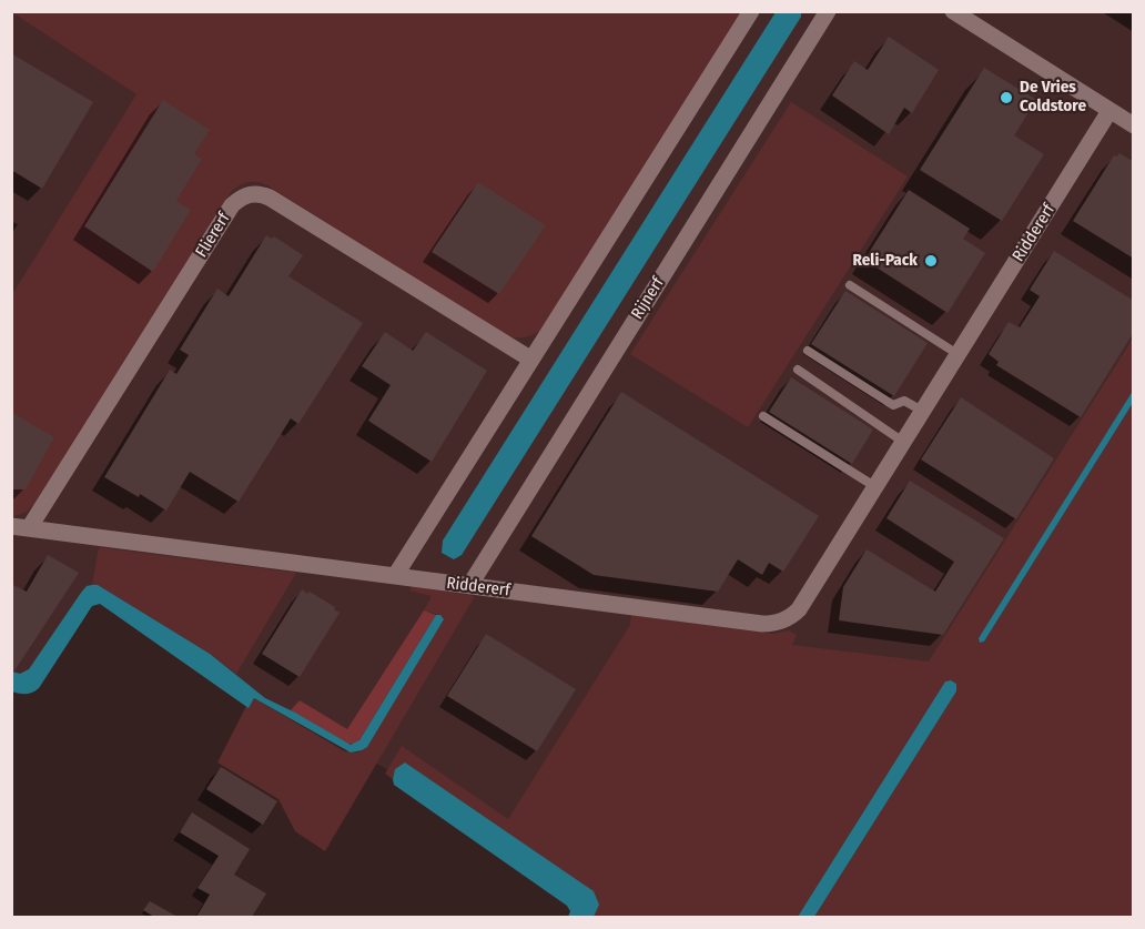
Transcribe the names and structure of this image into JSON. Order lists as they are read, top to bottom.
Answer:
{
  "streets": {
    "street": ["Riddererf", "Fliererf", "Rijnerf"]
  },
  "crossings": [
    ["Riddererf", "Fliererf"],
    ["Riddererf", "Rijnerf"]
  ],
  "places": ["De Vries Coldstore", "Reli-Pack"]
}
